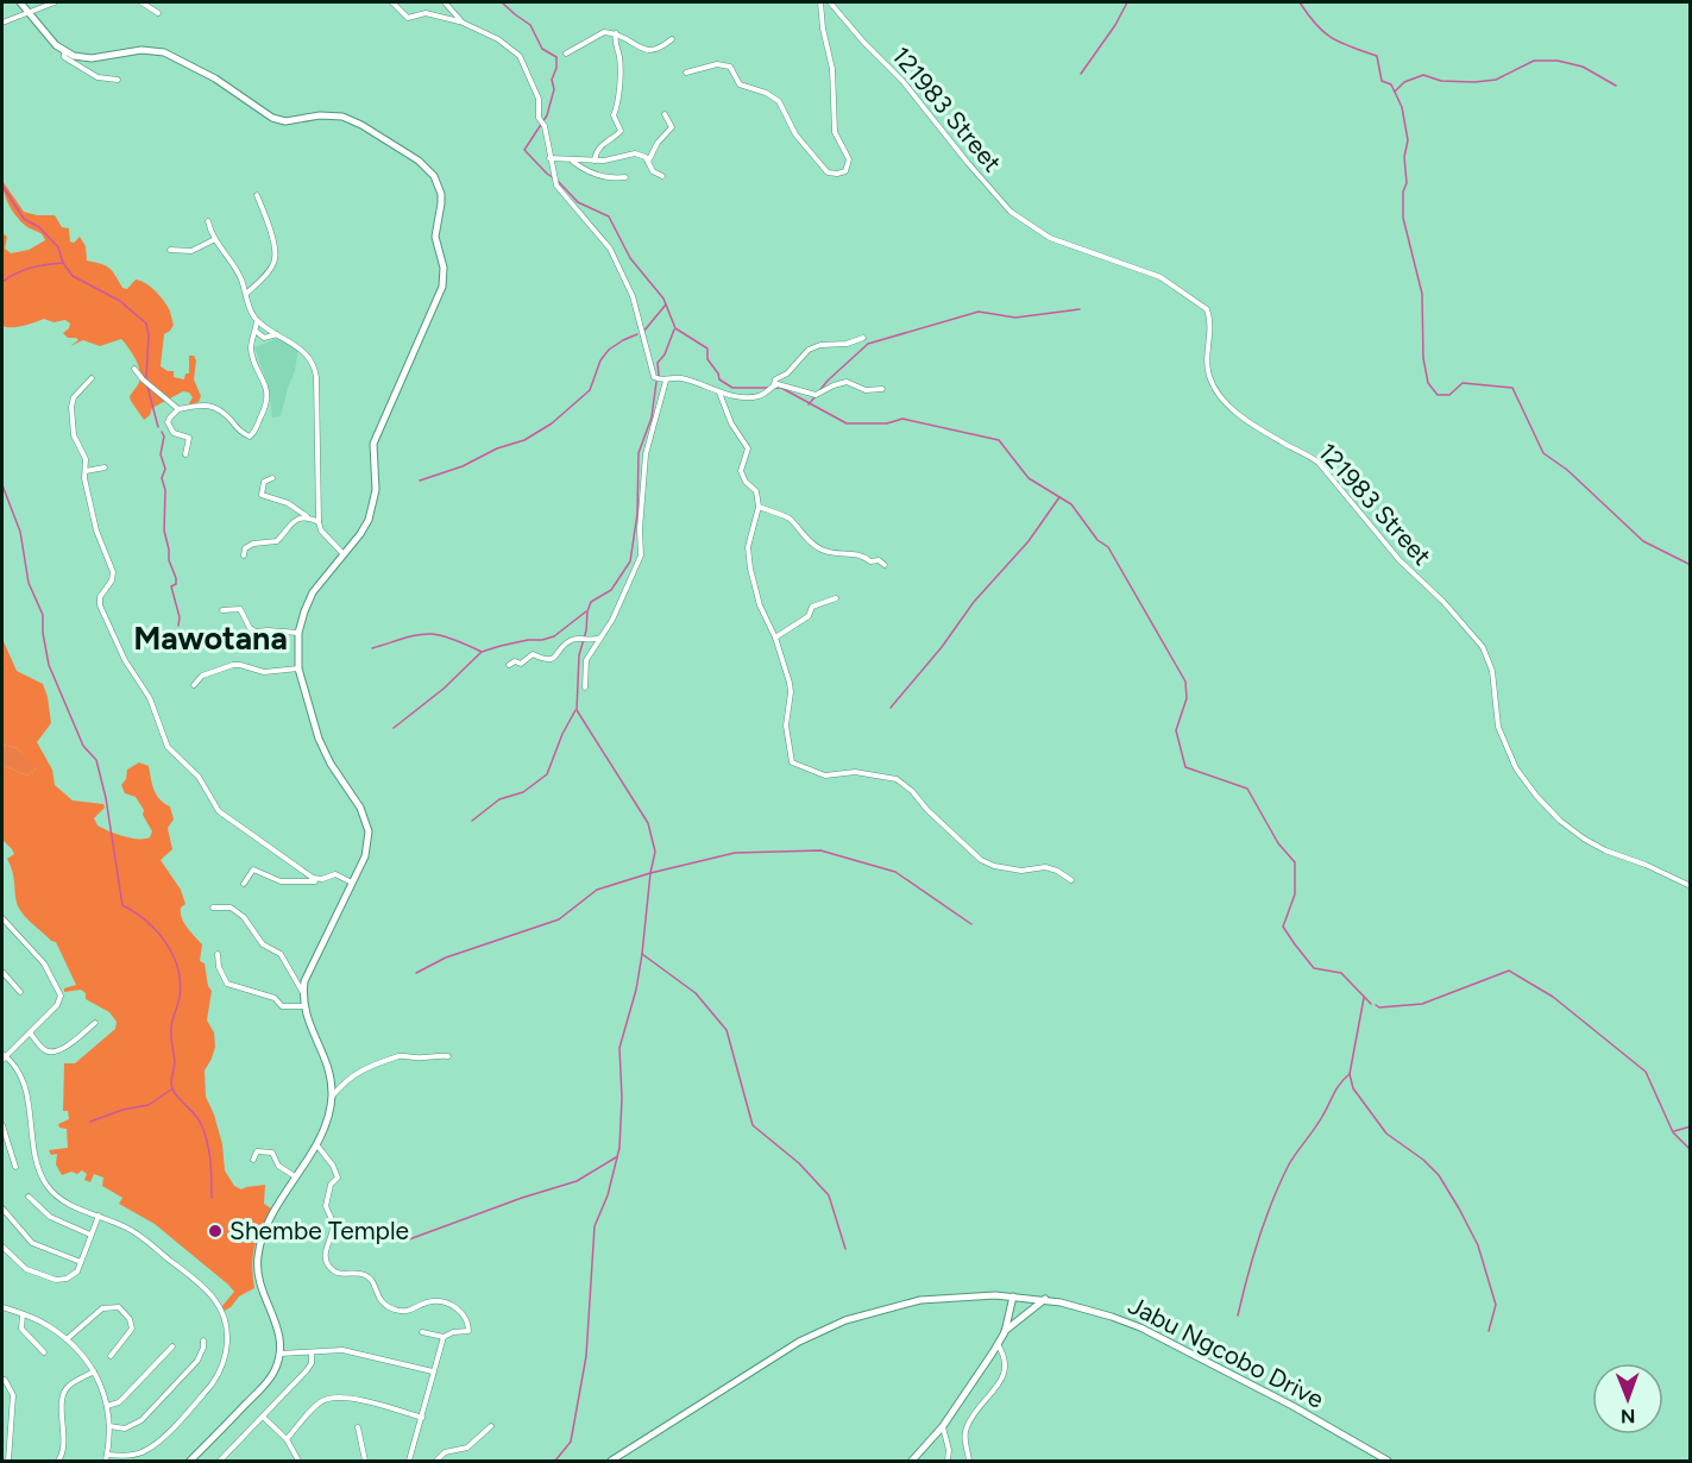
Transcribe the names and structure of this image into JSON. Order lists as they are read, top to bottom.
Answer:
{
  "streets": {
    "street": ["121983 Street", "Jabu Ngcobo Drive"]
  },
  "districts": ["Mawotana"],
  "places": ["Shembe Temple"],
  "north": "bottom"
}
